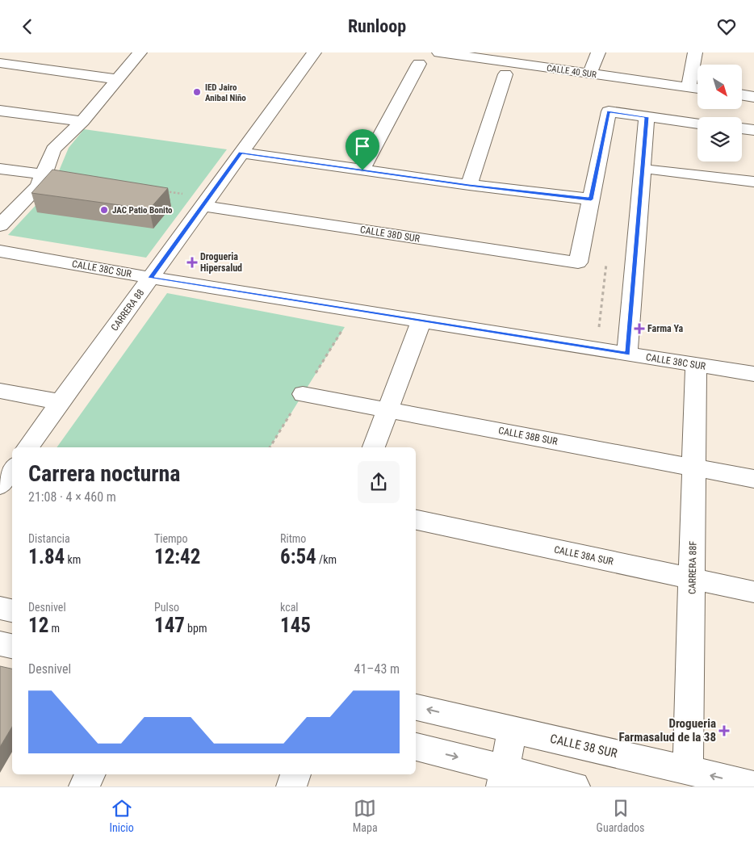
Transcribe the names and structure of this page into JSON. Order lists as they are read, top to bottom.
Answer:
{
  "streets": {
    "street": [
      "CALLE 40 SUR",
      "CALLE 38D SUR",
      "CALLE 38C SUR",
      "CARRERA 88",
      "CALLE 38B SUR",
      "CALLE 38A SUR",
      "CARRERA 88F",
      "CALLE 38 SUR"
    ]
  },
  "crossings": [
    ["CALLE 38D SUR", "CARRERA 88"],
    ["CALLE 38C SUR", "CARRERA 88"],
    ["CALLE 38C SUR", "CARRERA 88F"],
    ["CALLE 38B SUR", "CARRERA 88F"],
    ["CALLE 38A SUR", "CARRERA 88F"],
    ["CARRERA 88F", "CALLE 38 SUR"]
  ],
  "places": {
    "other": ["IED Jairo Anibal Niño", "JAC Patio Bonito"],
    "health": ["Drogueria Hipersalud", "Farma Ya", "Drogueria Farmasalud de la 38"]
  },
  "north": "bottom right",
  "page": {
    "header": "Runloop",
    "heading": ["Carrera nocturna", "21:08 · 4 × 460 m"],
    "stats": [
      ["Distancia", "1.84 km"],
      ["Tiempo", "12:42"],
      ["Ritmo", "6:54 /km"],
      ["Desnivel", "12 m"],
      ["Pulso", "147 bpm"],
      ["kcal", "145"]
    ],
    "chart": ["Desnivel", "41–43 m"],
    "tabs": ["Inicio", "Mapa", "Guardados"]
  }
}
